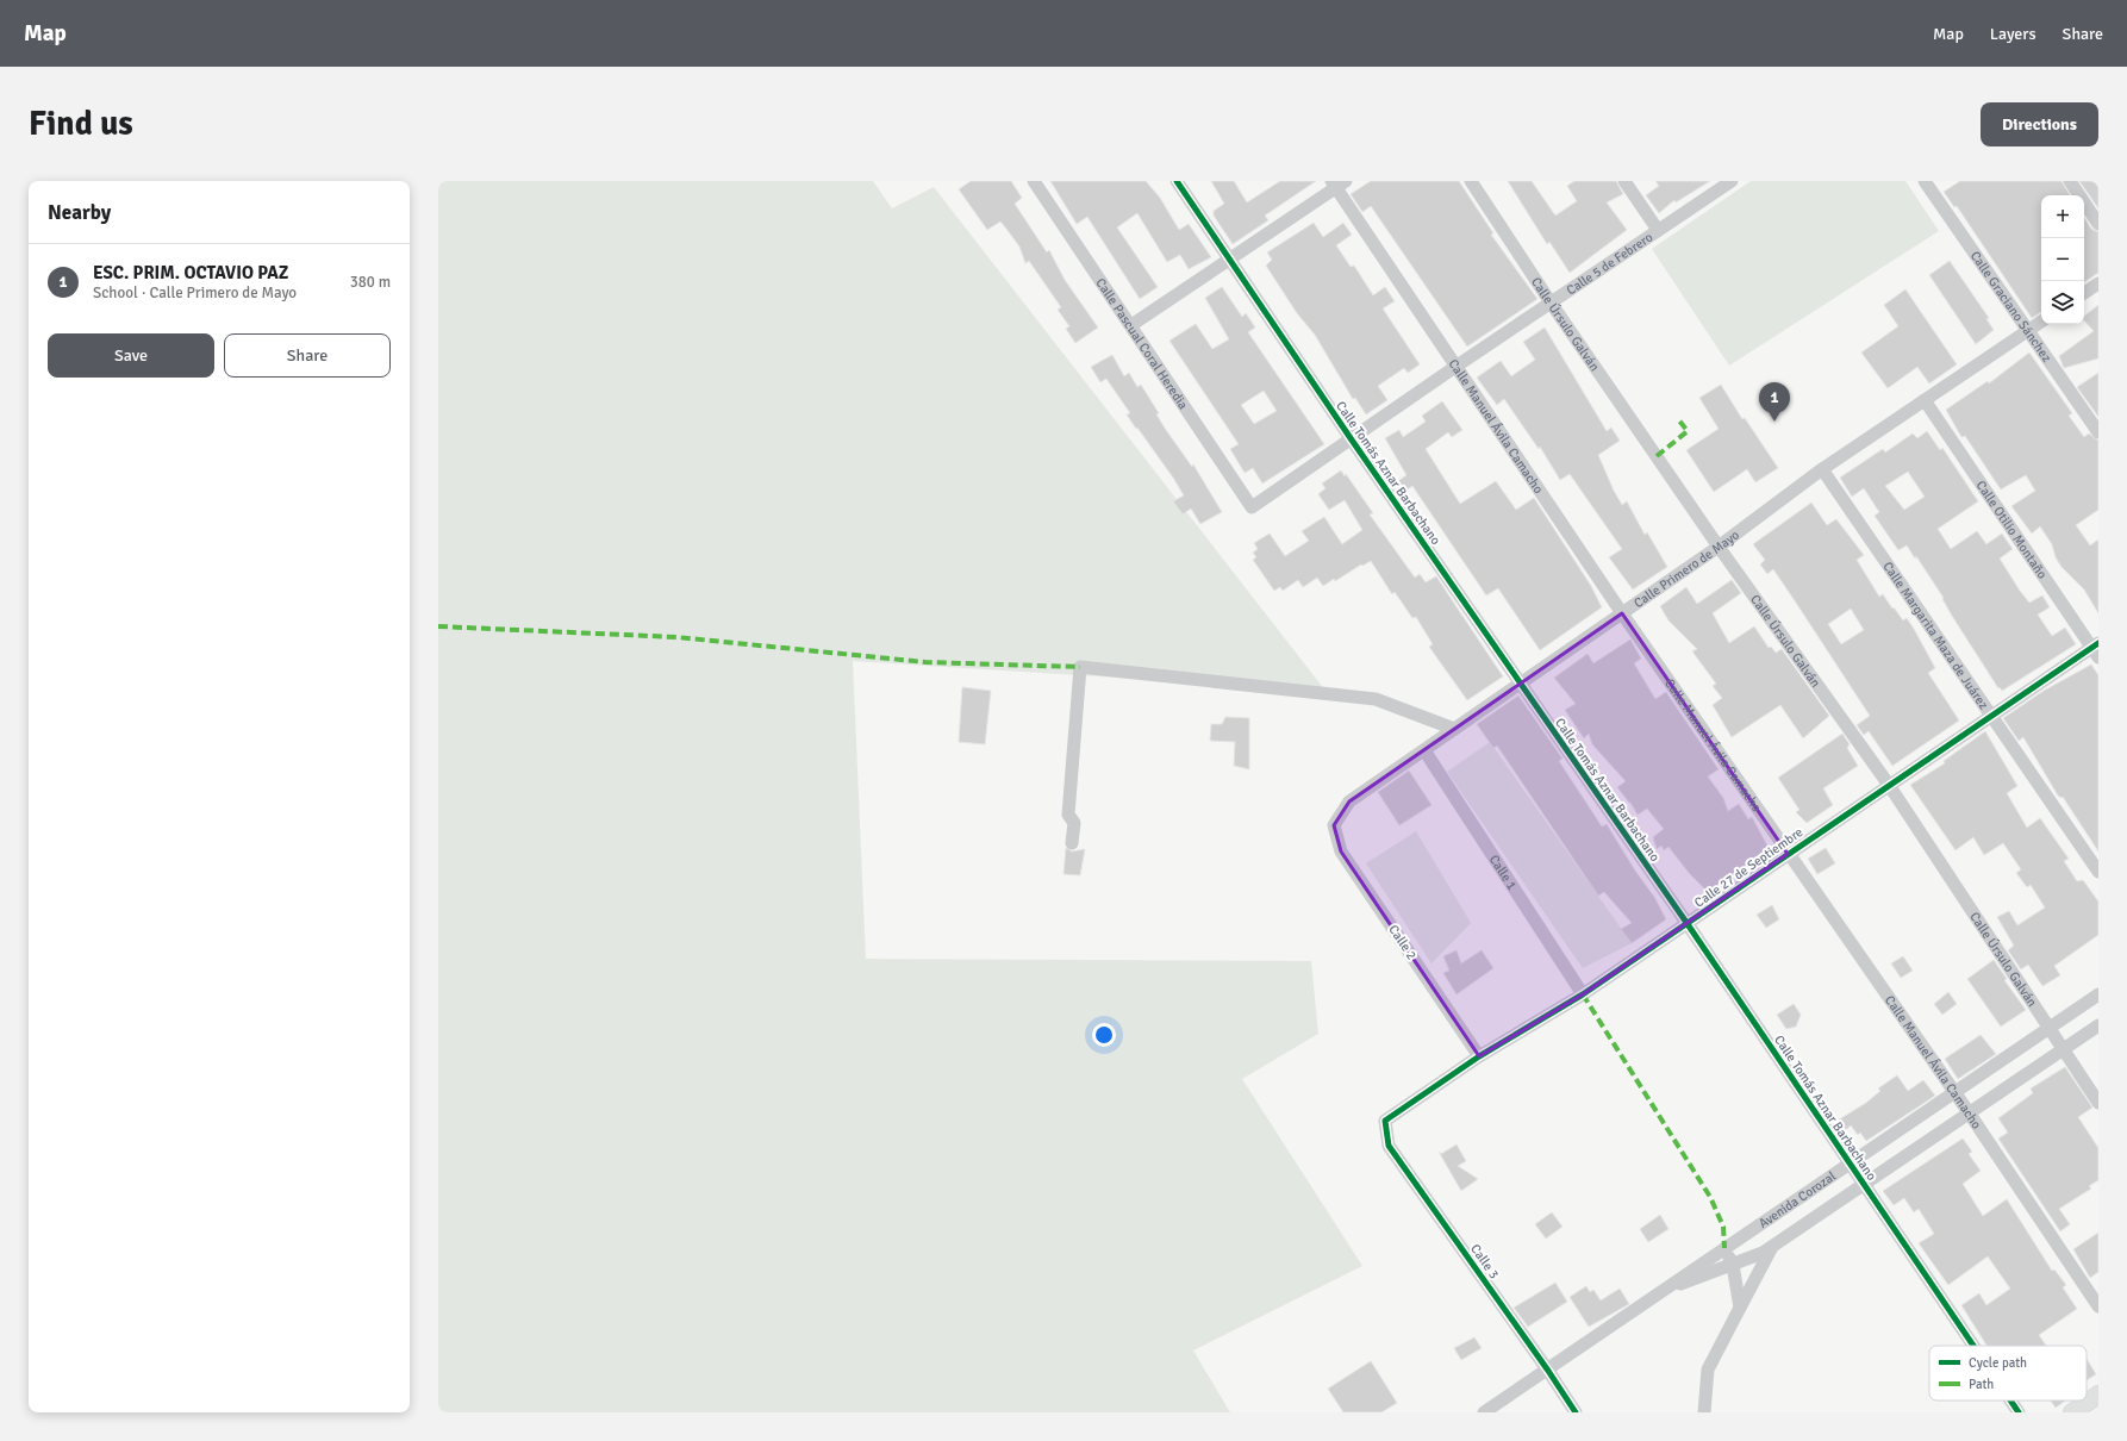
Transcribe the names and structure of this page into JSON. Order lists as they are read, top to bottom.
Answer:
{
  "streets": {
    "street": [
      "Calle 5 de Febrero",
      "Calle Graciano Sánchez",
      "Calle Úrsulo Galván",
      "Calle Pascual Coral Heredia",
      "Calle Manuel Ávila Camacho",
      "Calle Tomás Aznar Barbachano",
      "Calle Otilio Montaño",
      "Calle Primero de Mayo",
      "Calle Margarita Maza de Juárez",
      "Calle 27 de Septiembre",
      "Calle 1",
      "Calle 2",
      "Avenida Corozal",
      "Calle 3"
    ]
  },
  "crossings": [
    ["Calle 5 de Febrero", "Calle Úrsulo Galván"],
    ["Calle 5 de Febrero", "Calle Pascual Coral Heredia"],
    ["Calle 5 de Febrero", "Calle Manuel Ávila Camacho"],
    ["Calle 5 de Febrero", "Calle Tomás Aznar Barbachano"],
    ["Calle Graciano Sánchez", "Calle Primero de Mayo"],
    ["Calle Úrsulo Galván", "Calle Primero de Mayo"],
    ["Calle Úrsulo Galván", "Calle 27 de Septiembre"],
    ["Calle Úrsulo Galván", "Avenida Corozal"],
    ["Calle Manuel Ávila Camacho", "Calle Primero de Mayo"],
    ["Calle Manuel Ávila Camacho", "Calle 27 de Septiembre"],
    ["Calle Manuel Ávila Camacho", "Avenida Corozal"],
    ["Calle Tomás Aznar Barbachano", "Calle Primero de Mayo"],
    ["Calle Tomás Aznar Barbachano", "Calle 27 de Septiembre"],
    ["Calle Tomás Aznar Barbachano", "Avenida Corozal"],
    ["Calle Otilio Montaño", "Calle Primero de Mayo"],
    ["Calle Otilio Montaño", "Calle 27 de Septiembre"],
    ["Calle Primero de Mayo", "Calle Margarita Maza de Juárez"],
    ["Calle Primero de Mayo", "Calle 1"],
    ["Calle Primero de Mayo", "Calle 2"],
    ["Calle Margarita Maza de Juárez", "Calle 27 de Septiembre"],
    ["Calle 27 de Septiembre", "Calle 1"],
    ["Calle 27 de Septiembre", "Calle 2"],
    ["Calle 27 de Septiembre", "Calle 3"],
    ["Avenida Corozal", "Calle 3"]
  ],
  "legend": ["Cycle path", "Path"],
  "page": {
    "header": "Map",
    "nav": ["Map", "Layers", "Share"],
    "buttons": [
      "Directions",
      ["Save", "Share"]
    ],
    "title": "Find us",
    "heading": "Nearby",
    "map_buttons": ["+", "−"],
    "list": [
      {
        "mark": "1",
        "name": "ESC. PRIM. OCTAVIO PAZ",
        "note": "School · Calle Primero de Mayo",
        "value": "380 m"
      }
    ],
    "pins": "1"
  }
}
